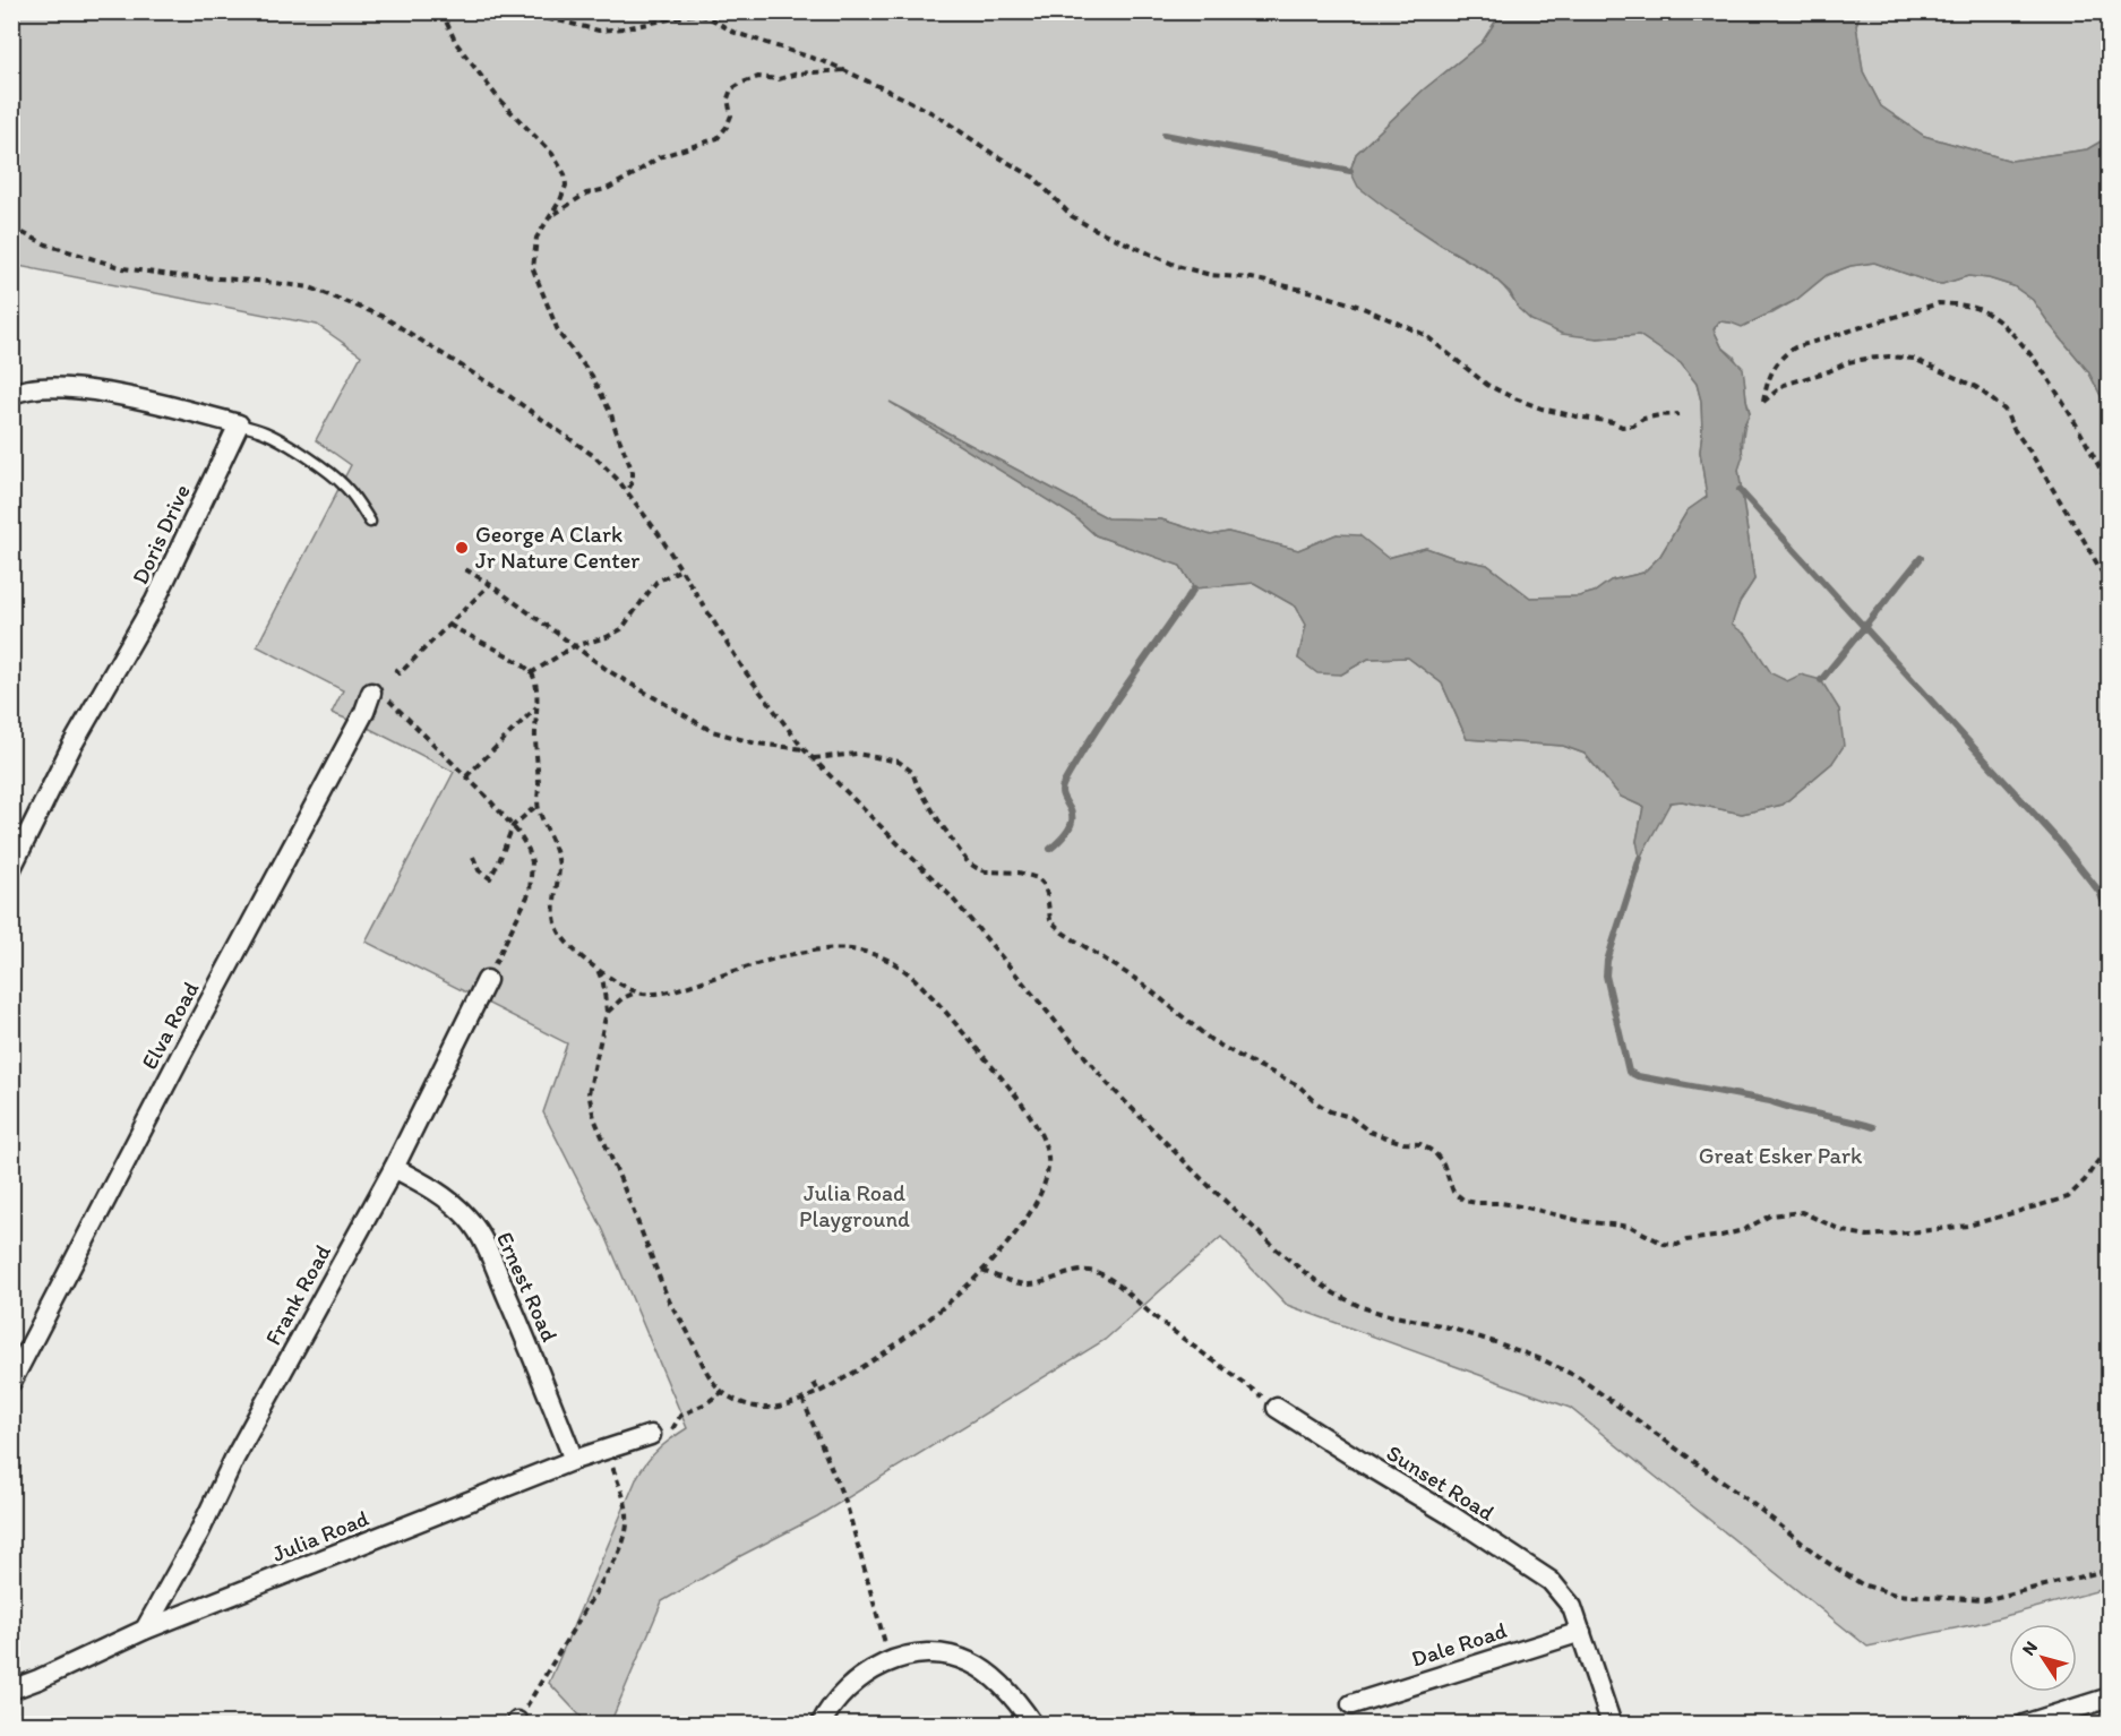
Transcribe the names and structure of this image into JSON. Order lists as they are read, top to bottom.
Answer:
{
  "streets": {
    "street": [
      "Doris Drive",
      "Elva Road",
      "Ernest Road",
      "Frank Road",
      "Sunset Road",
      "Julia Road",
      "Dale Road"
    ]
  },
  "crossings": [
    ["Ernest Road", "Frank Road"],
    ["Ernest Road", "Julia Road"],
    ["Frank Road", "Julia Road"],
    ["Sunset Road", "Dale Road"]
  ],
  "parks": ["Great Esker Park", "Julia Road Playground"],
  "places": ["George A Clark Jr Nature Center"],
  "north": "top left"
}
